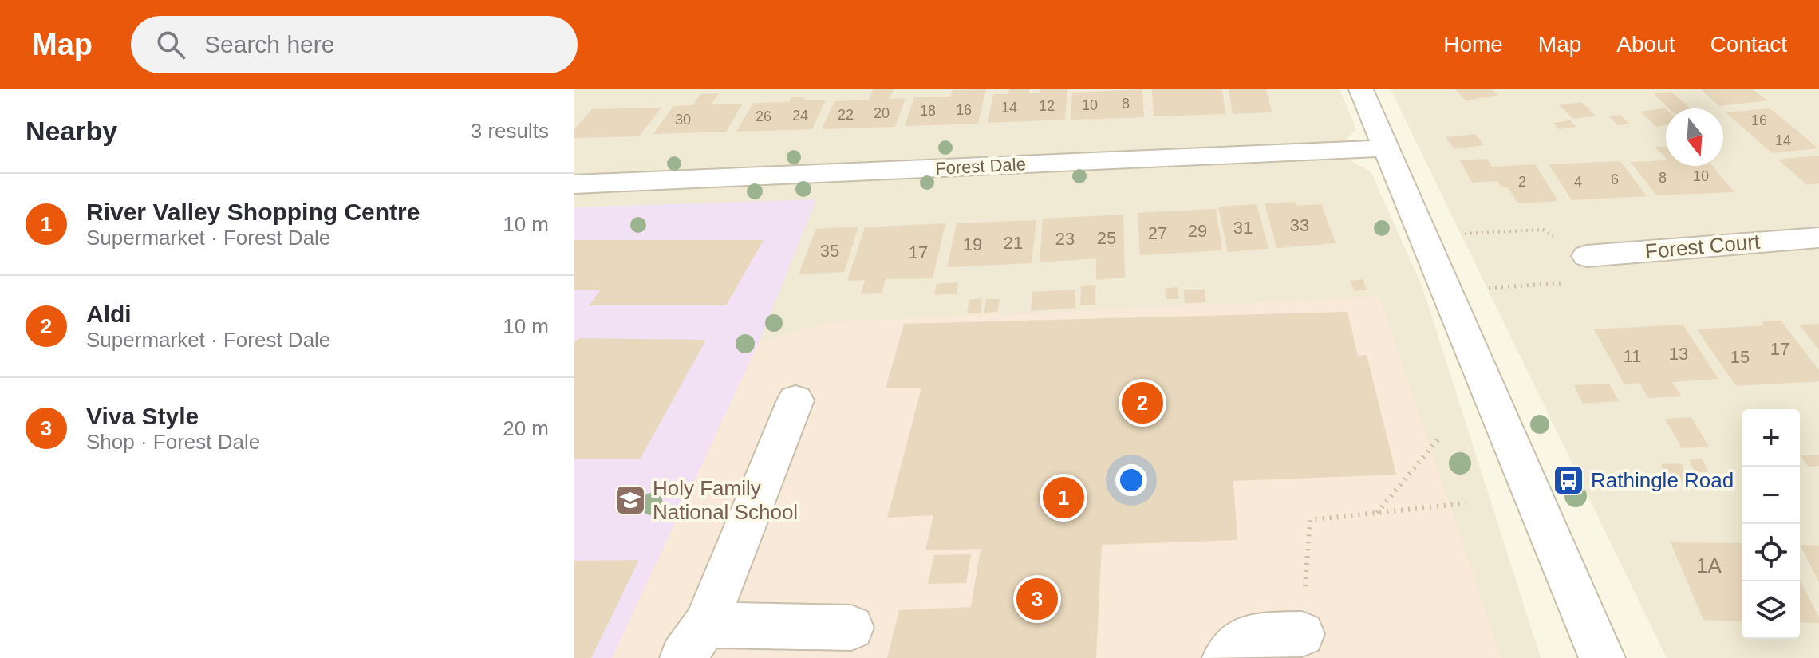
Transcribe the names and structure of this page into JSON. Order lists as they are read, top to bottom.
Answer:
{
  "streets": {
    "street": ["Forest Dale", "Forest Court"]
  },
  "places": {
    "bus stop": ["Rathingle Road"],
    "school or university": ["Holy Family National School"]
  },
  "house_numbers": [
    "8",
    "10",
    "12",
    "14",
    "16",
    "18",
    "20",
    "22",
    "24",
    "26",
    "30",
    "16",
    "14",
    "10",
    "8",
    "6",
    "2",
    "4",
    "33",
    "31",
    "29",
    "27",
    "25",
    "23",
    "21",
    "19",
    "35",
    "17",
    "17",
    "13",
    "11",
    "15",
    "1A"
  ],
  "north": "bottom",
  "page": {
    "header": "Map",
    "search": "Search here",
    "nav": [
      "Home",
      "Map",
      "About",
      "Contact"
    ],
    "heading": ["Nearby", "3 results"],
    "list": [
      {
        "mark": "1",
        "name": "River Valley Shopping Centre",
        "note": "Supermarket · Forest Dale",
        "value": "10 m"
      },
      {
        "mark": "2",
        "name": "Aldi",
        "note": "Supermarket · Forest Dale",
        "value": "10 m"
      },
      {
        "mark": "3",
        "name": "Viva Style",
        "note": "Shop · Forest Dale",
        "value": "20 m"
      }
    ],
    "pins": ["2", "1", "3"],
    "map_buttons": ["+", "−"]
  }
}
